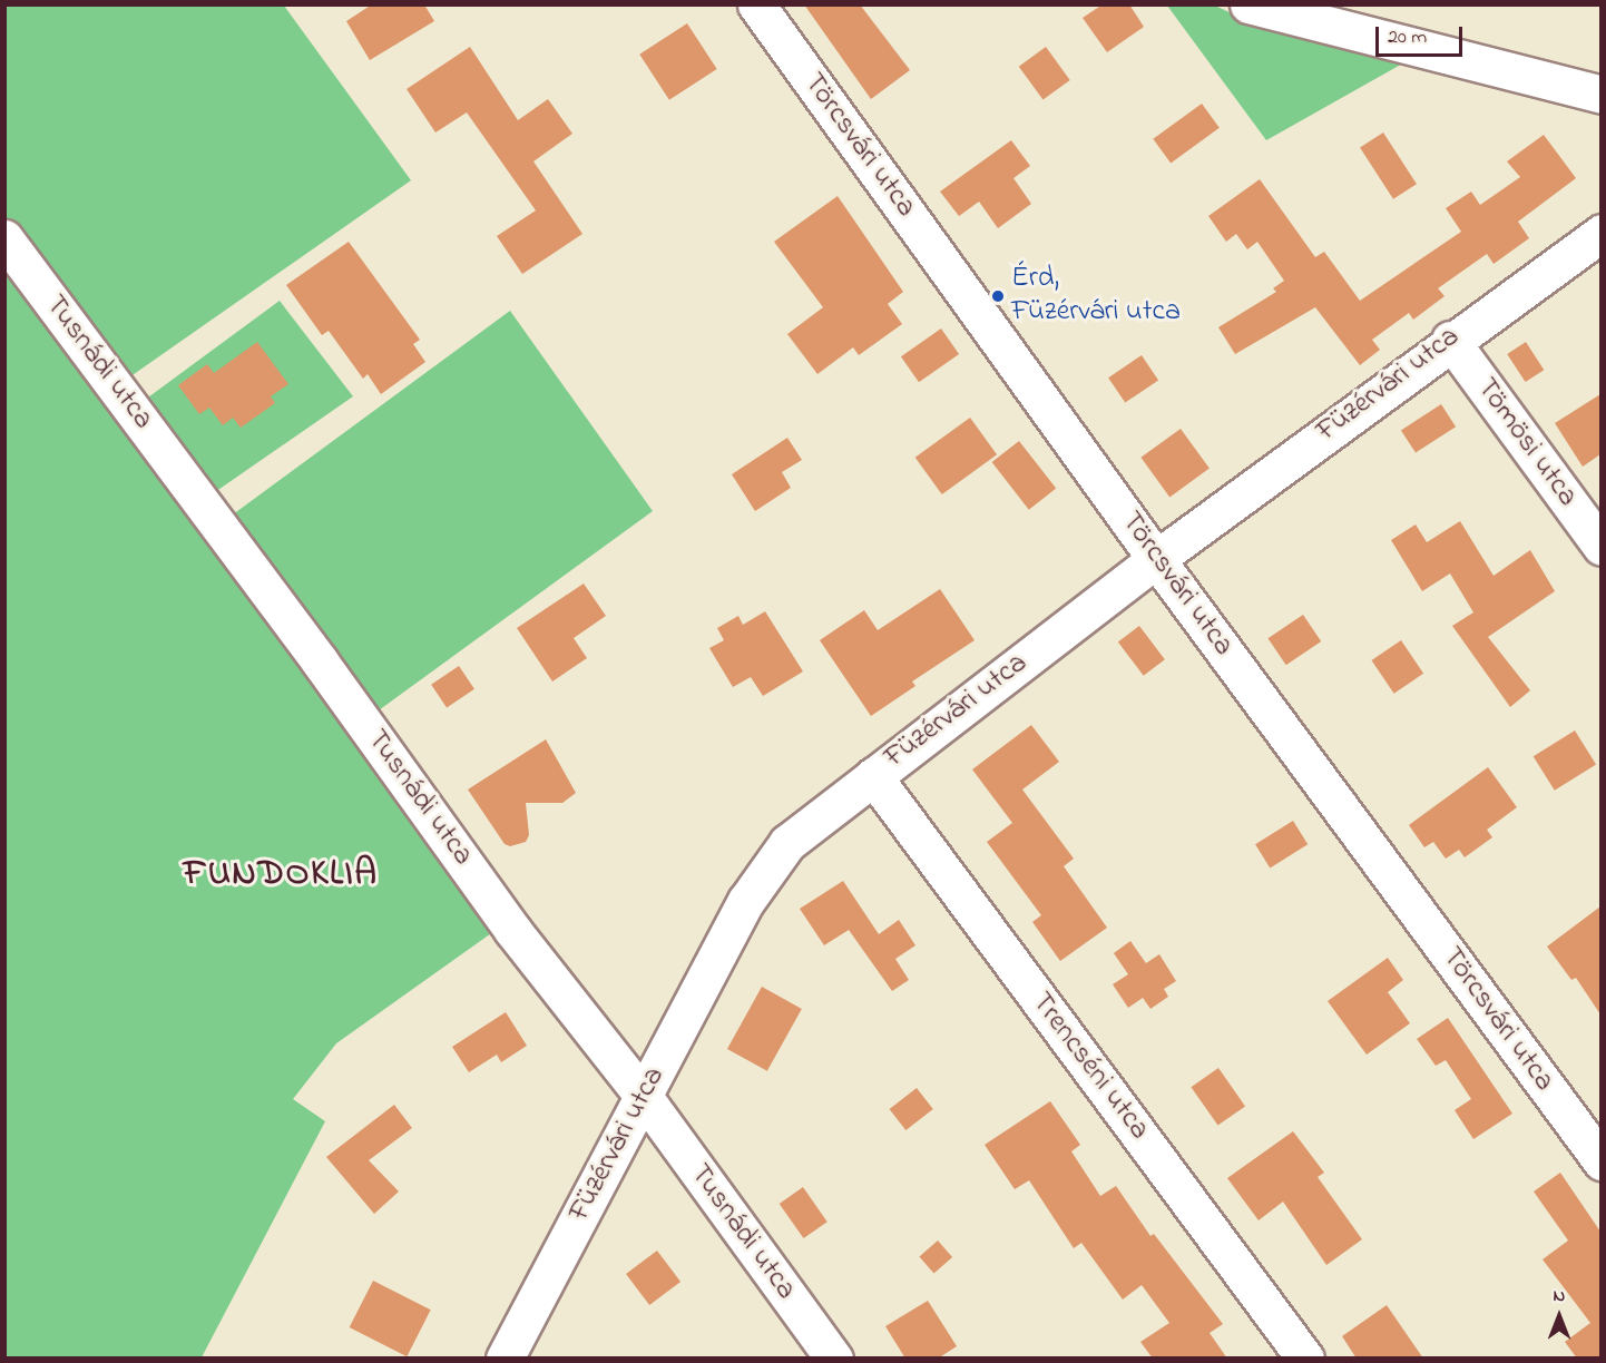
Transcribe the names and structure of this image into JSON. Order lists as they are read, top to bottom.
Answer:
{
  "streets": {
    "street": [
      "Törcsvári utca",
      "Tusnádi utca",
      "Füzérvári utca",
      "Tömösi utca",
      "Trencséni utca"
    ]
  },
  "crossings": [
    ["Törcsvári utca", "Füzérvári utca"],
    ["Tusnádi utca", "Füzérvári utca"],
    ["Füzérvári utca", "Tömösi utca"],
    ["Füzérvári utca", "Trencséni utca"]
  ],
  "districts": ["FUNDOKLIA"],
  "places": ["Érd, Füzérvári utca"],
  "scale_bar": "20 m",
  "north": "top"
}
